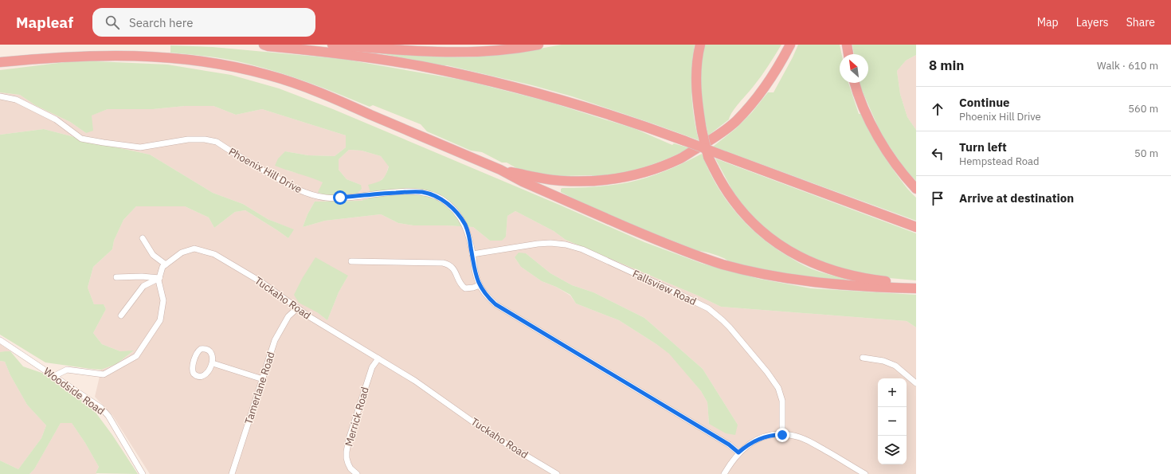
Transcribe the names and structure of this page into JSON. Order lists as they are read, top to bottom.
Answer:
{
  "streets": {
    "street": [
      "Phoenix Hill Drive",
      "Fallsview Road",
      "Tuckaho Road",
      "Tamerlane Road",
      "Woodside Road",
      "Merrick Road"
    ]
  },
  "crossings": [
    ["Phoenix Hill Drive", "Fallsview Road"],
    ["Tuckaho Road", "Tamerlane Road"],
    ["Tuckaho Road", "Merrick Road"]
  ],
  "north": "top left",
  "page": {
    "header": "Mapleaf",
    "search": "Search here",
    "nav": ["Map", "Layers", "Share"],
    "heading": ["8 min", "Walk · 610 m"],
    "list": [
      ["Continue", "Phoenix Hill Drive", "560 m"],
      ["Turn left", "Hempstead Road", "50 m"],
      "Arrive at destination"
    ],
    "map_buttons": ["+", "−"]
  }
}
